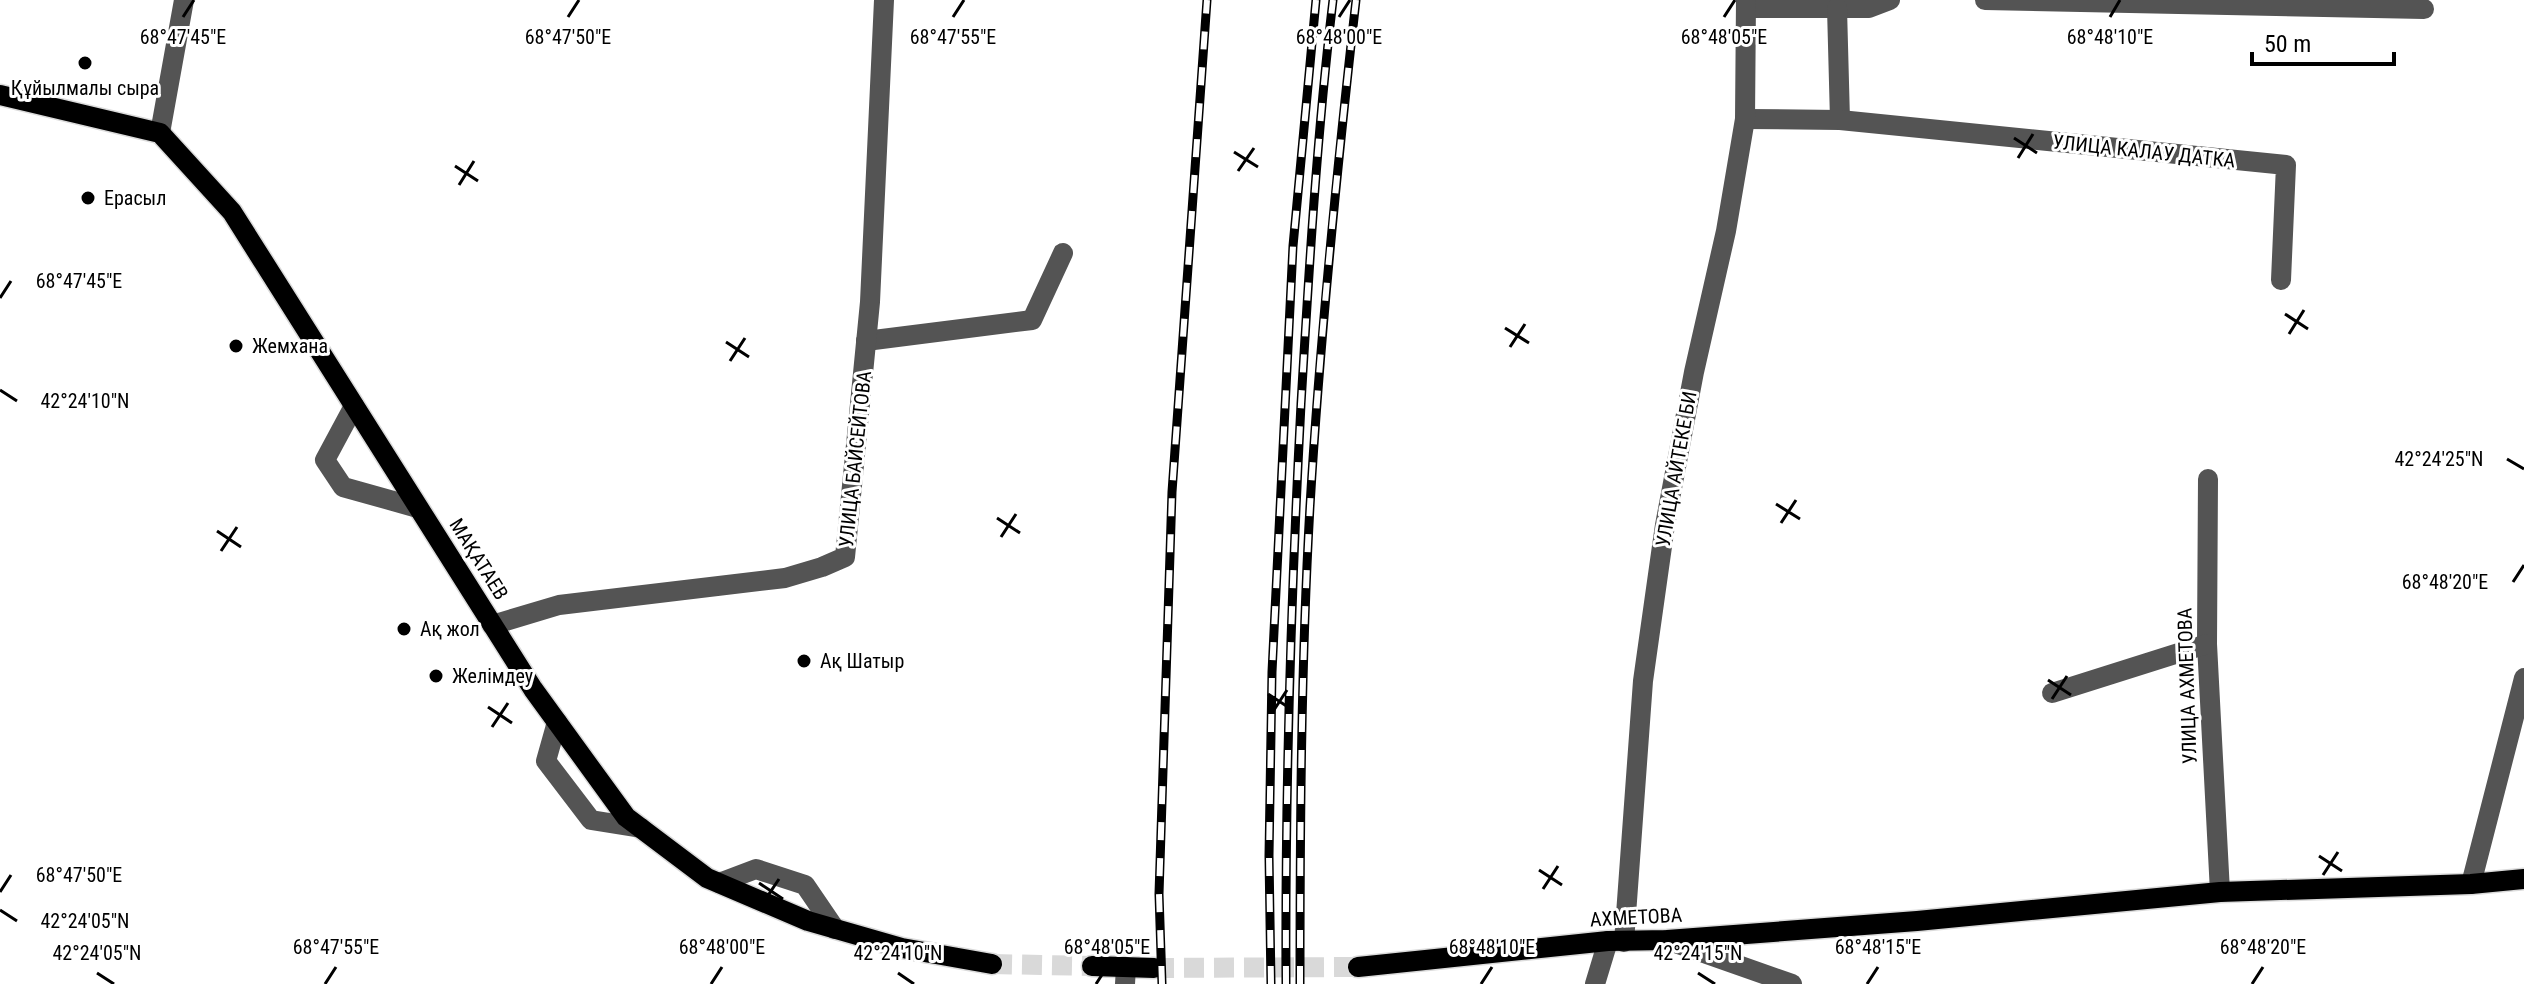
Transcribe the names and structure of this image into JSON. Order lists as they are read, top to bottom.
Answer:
{
  "streets": {
    "main road": ["МАҚАТАЕВ", "АХМЕТОВА"],
    "street": [
      "УЛИЦА КАЛАУ ДАТКА",
      "УЛИЦА БАЙСЕЙТОВА",
      "УЛИЦА АЙТЕКЕ БИ",
      "УЛИЦА АХМЕТОВА"
    ]
  },
  "crossings": [
    ["УЛИЦА КАЛАУ ДАТКА", "УЛИЦА АЙТЕКЕ БИ"],
    ["УЛИЦА БАЙСЕЙТОВА", "МАҚАТАЕВ"],
    ["УЛИЦА АЙТЕКЕ БИ", "АХМЕТОВА"],
    ["УЛИЦА АХМЕТОВА", "АХМЕТОВА"]
  ],
  "places": [
    "Құйылмалы сыра",
    "Ерасыл",
    "Жемхана",
    "Ақ жол",
    "Ақ Шатыр",
    "Желімдеу"
  ],
  "scale_bar": "50 m",
  "coordinates": [
    "68°47'45\"E",
    "68°47'50\"E",
    "68°47'55\"E",
    "68°48'00\"E",
    "68°48'05\"E",
    "68°48'10\"E",
    "42°24'10\"N",
    "42°24'25\"N",
    "68°48'20\"E",
    "42°24'05\"N",
    "68°48'15\"E",
    "42°24'15\"N"
  ]
}
